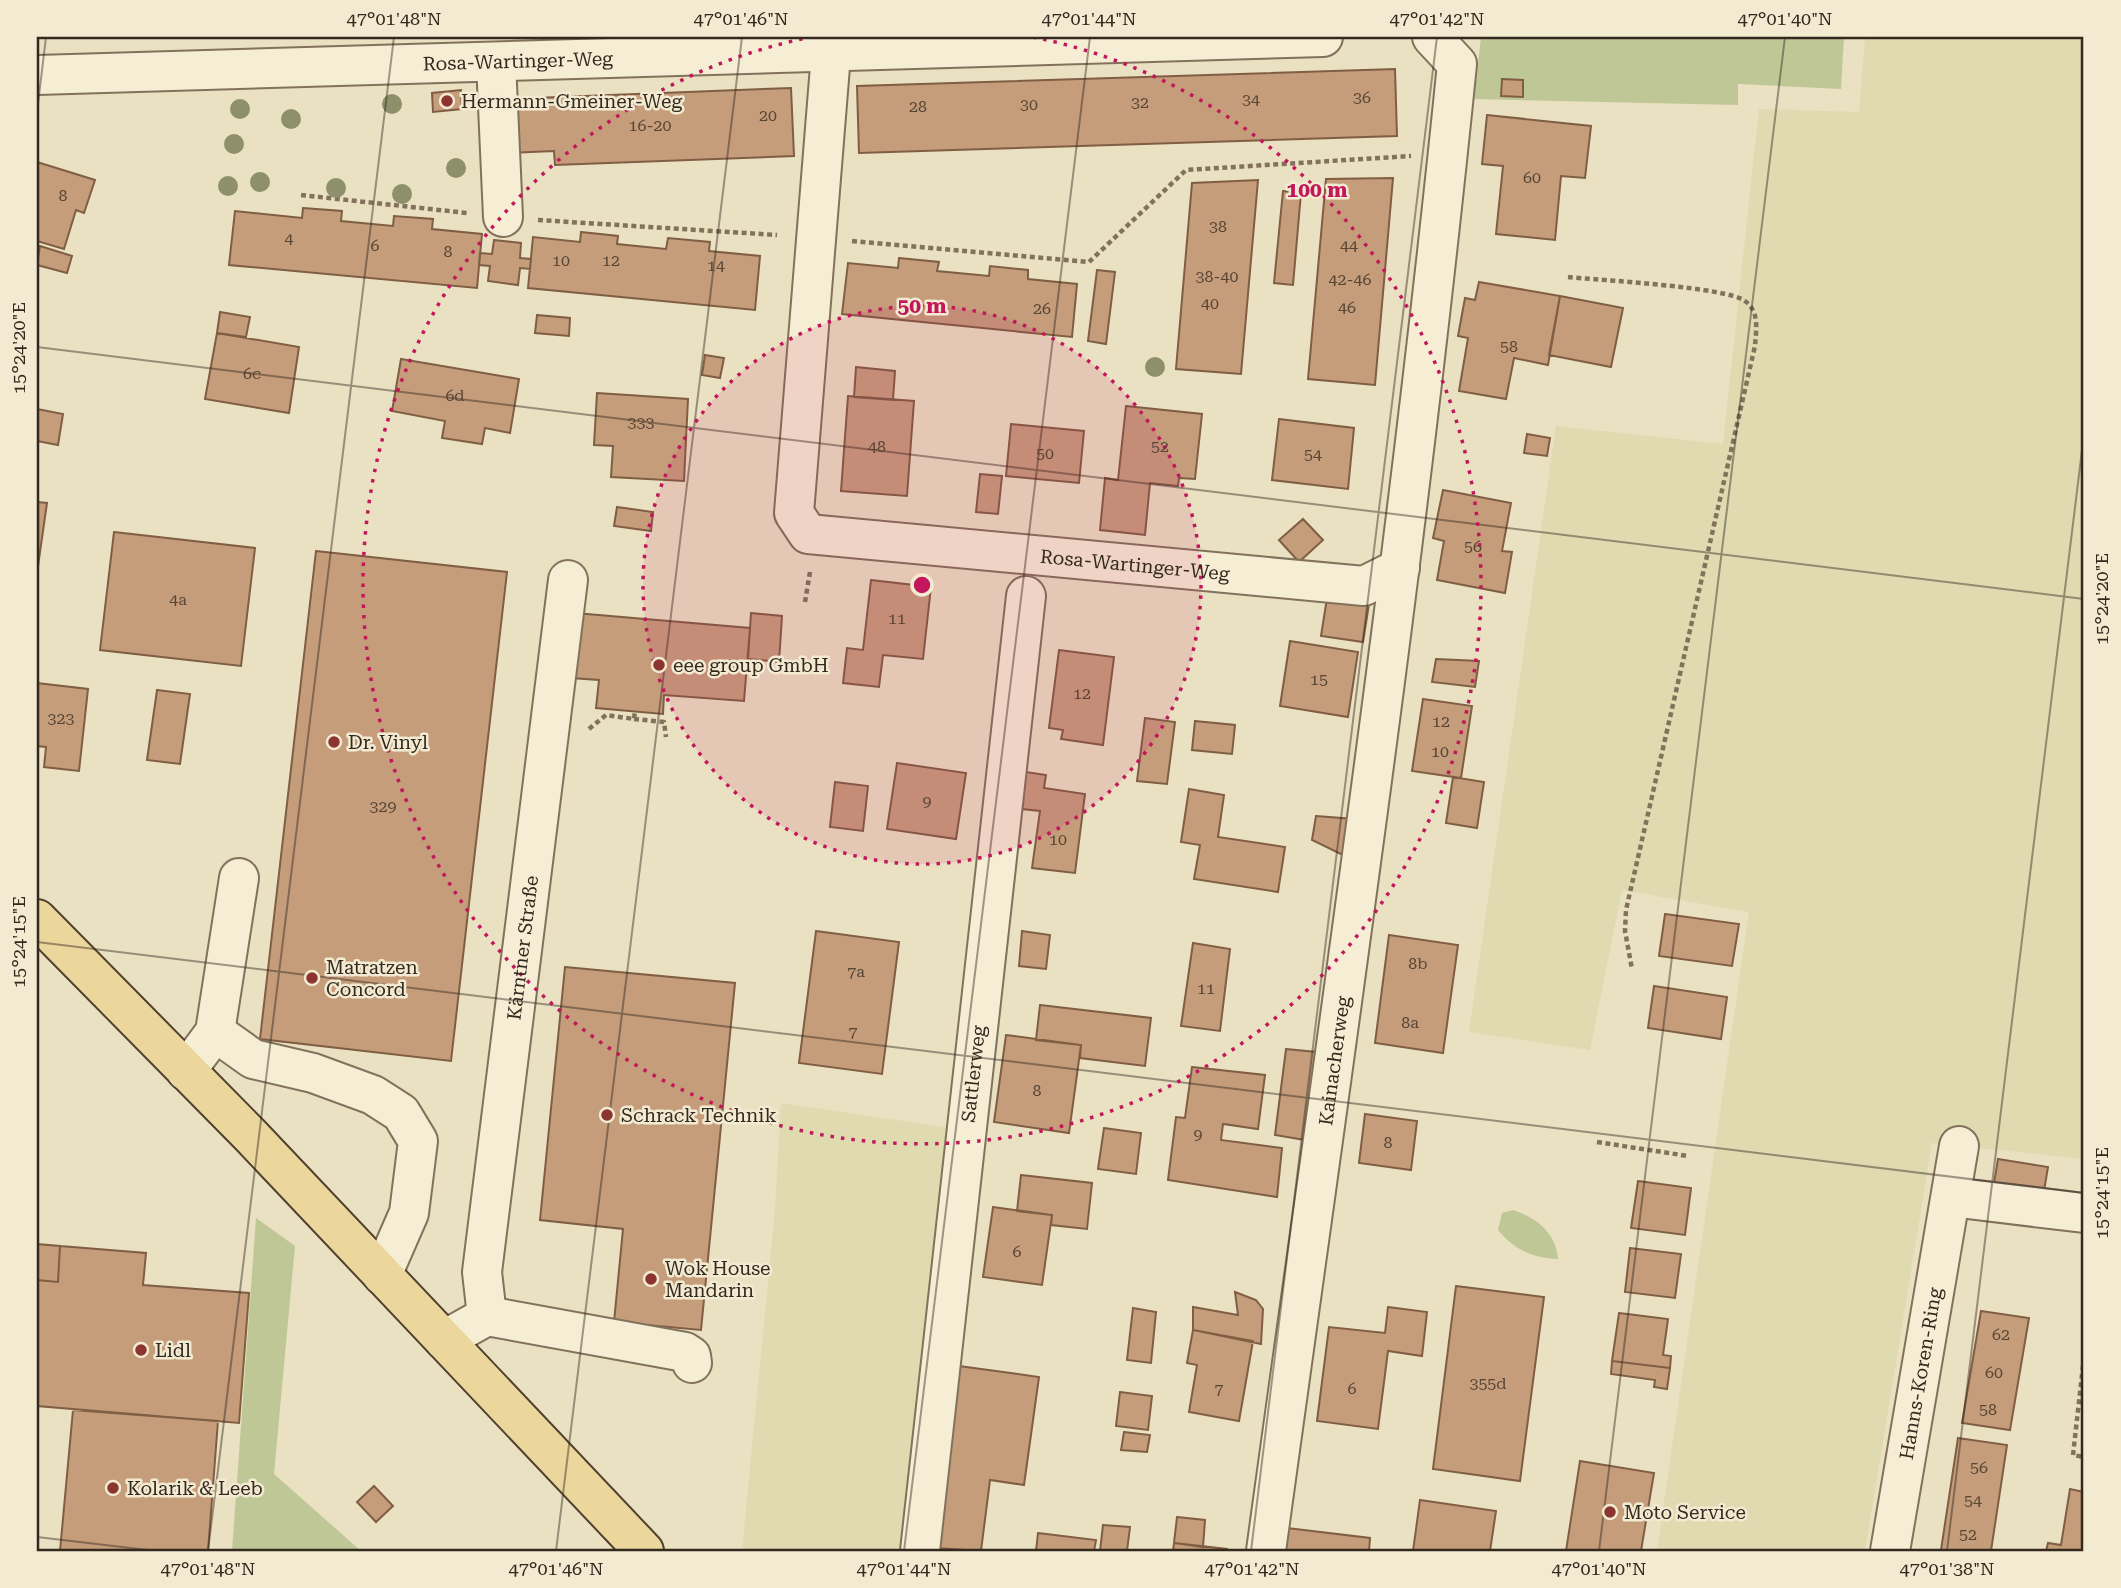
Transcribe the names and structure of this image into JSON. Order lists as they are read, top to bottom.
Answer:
{
  "streets": {
    "street": [
      "Rosa-Wartinger-Weg",
      "Kärntner Straße",
      "Kainacherweg",
      "Sattlerweg",
      "Hanns-Koren-Ring"
    ]
  },
  "crossings": [
    ["Rosa-Wartinger-Weg", "Kainacherweg"]
  ],
  "places": [
    "Hermann-Gmeiner-Weg",
    "eee group GmbH",
    "Dr. Vinyl",
    "Matratzen Concord",
    "Schrack Technik",
    "Wok House Mandarin",
    "Lidl",
    "Kolarik & Leeb",
    "Moto Service"
  ],
  "house_numbers": [
    "36",
    "34",
    "32",
    "30",
    "28",
    "20",
    "16-20",
    "60",
    "8",
    "38",
    "4",
    "6",
    "44",
    "8",
    "10",
    "12",
    "14",
    "38-40",
    "42-46",
    "40",
    "46",
    "26",
    "58",
    "6c",
    "6d",
    "333",
    "48",
    "52",
    "50",
    "54",
    "56",
    "4a",
    "11",
    "15",
    "12",
    "323",
    "12",
    "10",
    "9",
    "329",
    "10",
    "8b",
    "7a",
    "11",
    "8a",
    "7",
    "8",
    "9",
    "8",
    "6",
    "62",
    "60",
    "355d",
    "7",
    "6",
    "58",
    "56",
    "54",
    "52"
  ],
  "coordinates": [
    "47°01'48\"N",
    "47°01'46\"N",
    "47°01'44\"N",
    "47°01'42\"N",
    "47°01'40\"N",
    "15°24'20\"E",
    "15°24'15\"E",
    "47°01'38\"N"
  ],
  "rings": ["100 m", "50 m"]
}
